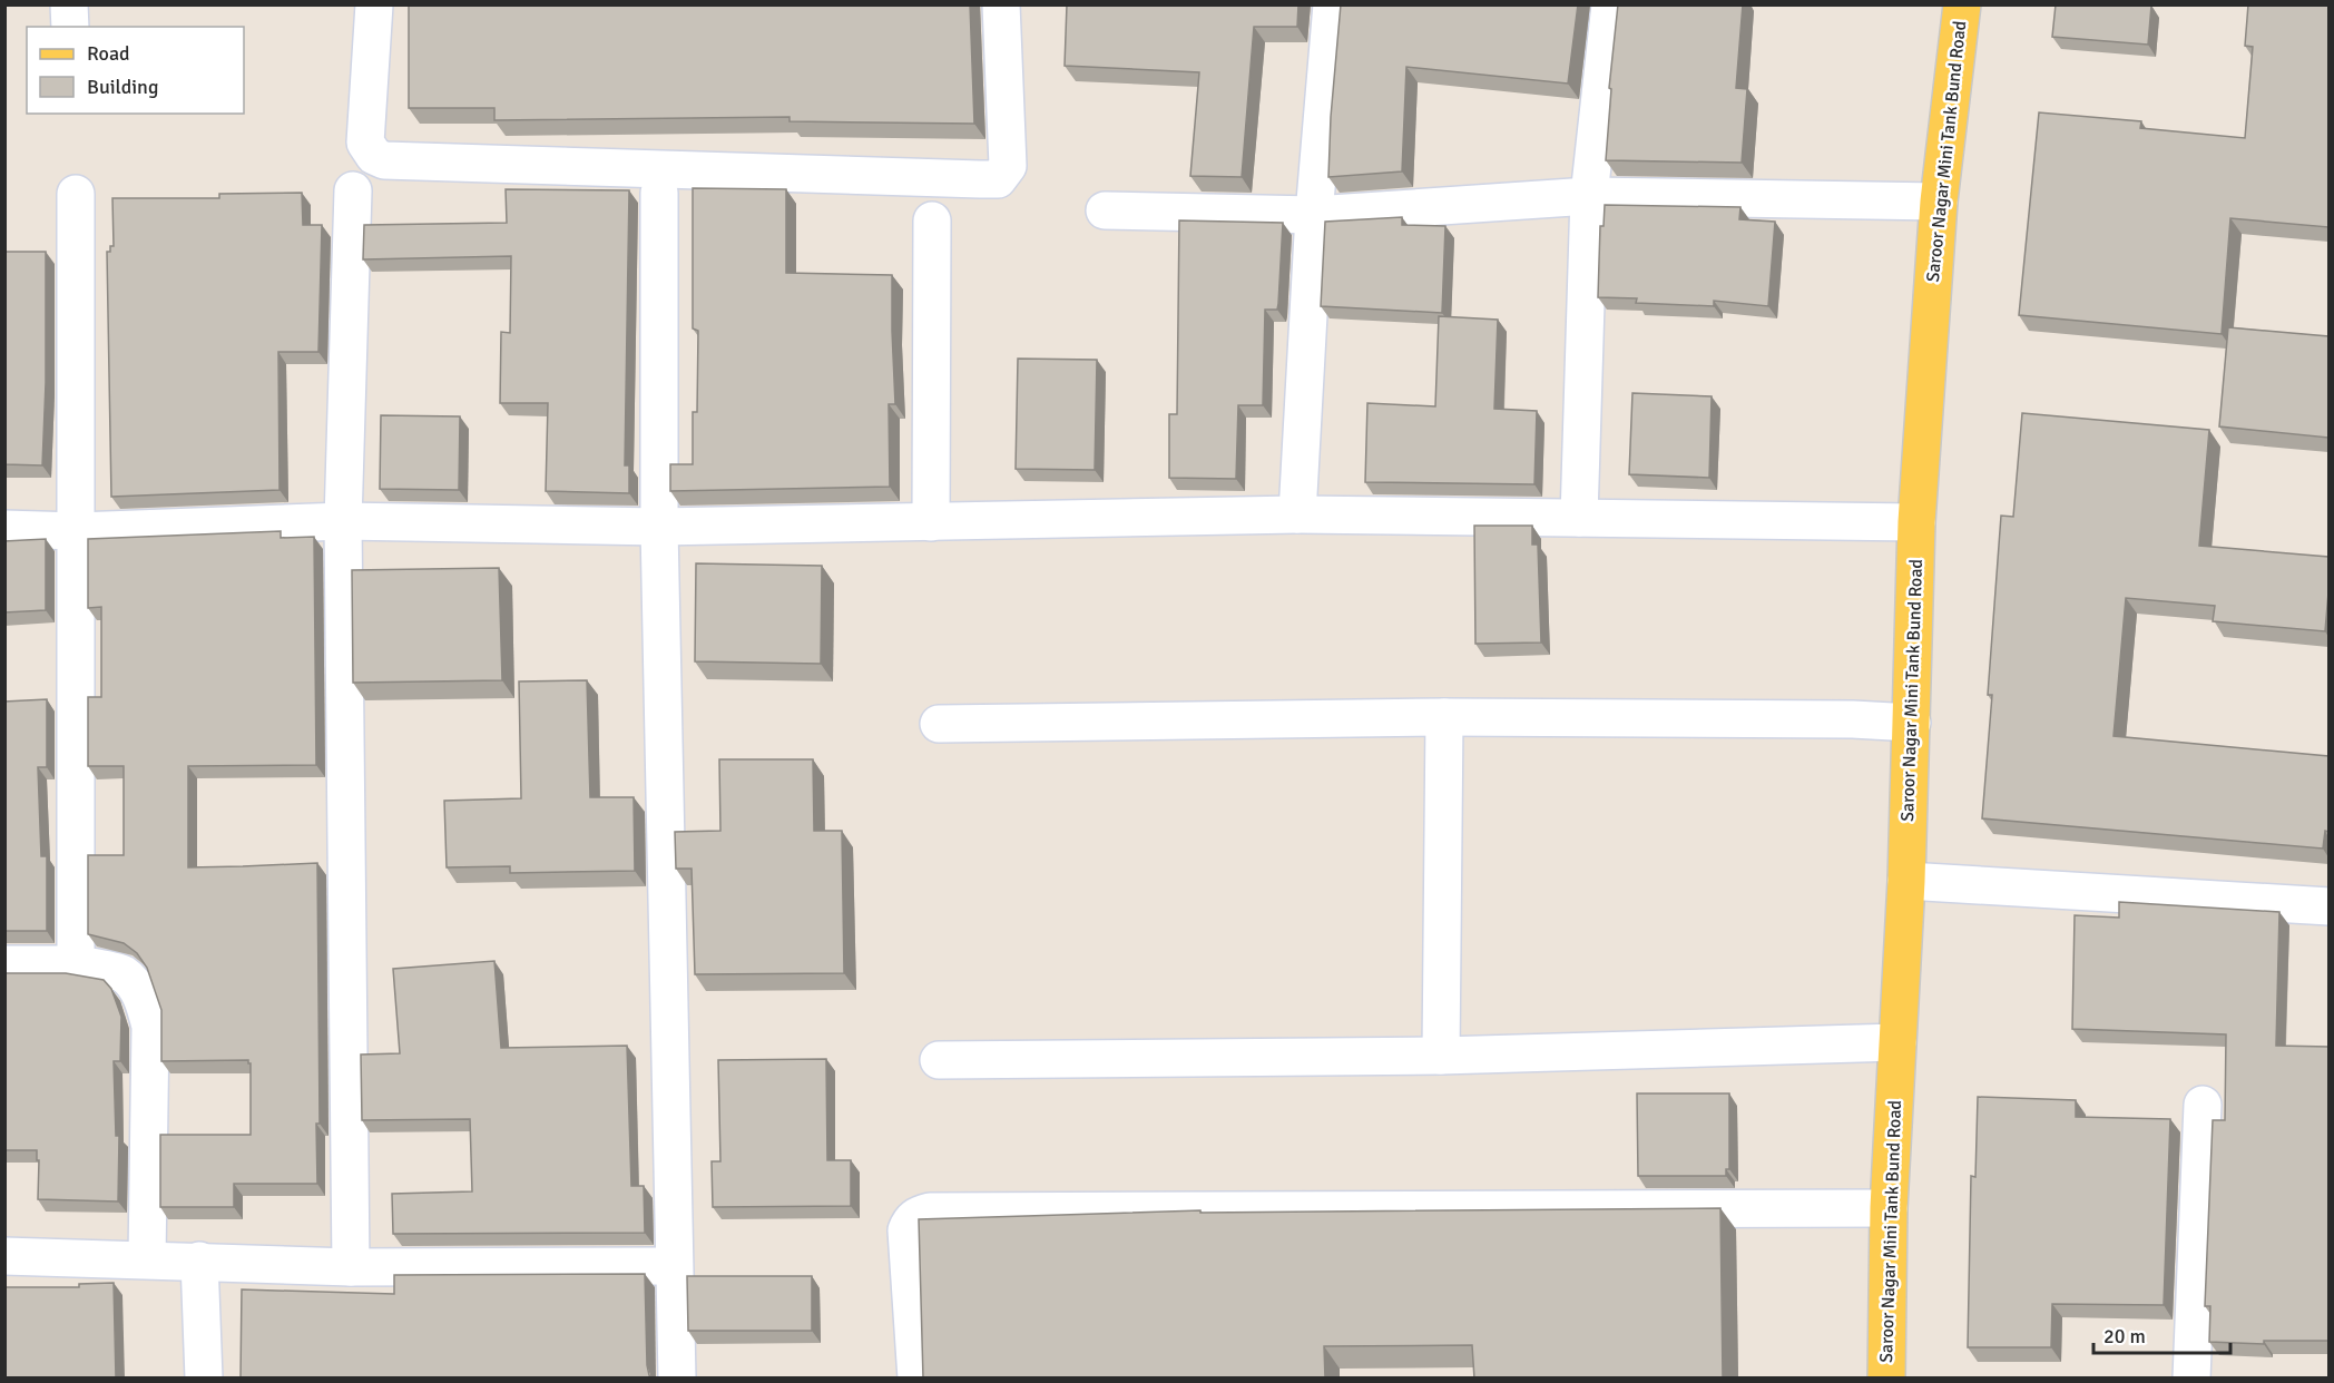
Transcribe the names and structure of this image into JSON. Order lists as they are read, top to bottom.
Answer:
{
  "streets": {
    "main road": ["Saroor Nagar Mini Tank Bund Road"]
  },
  "legend": ["Road", "Building"],
  "scale_bar": "20 m"
}
